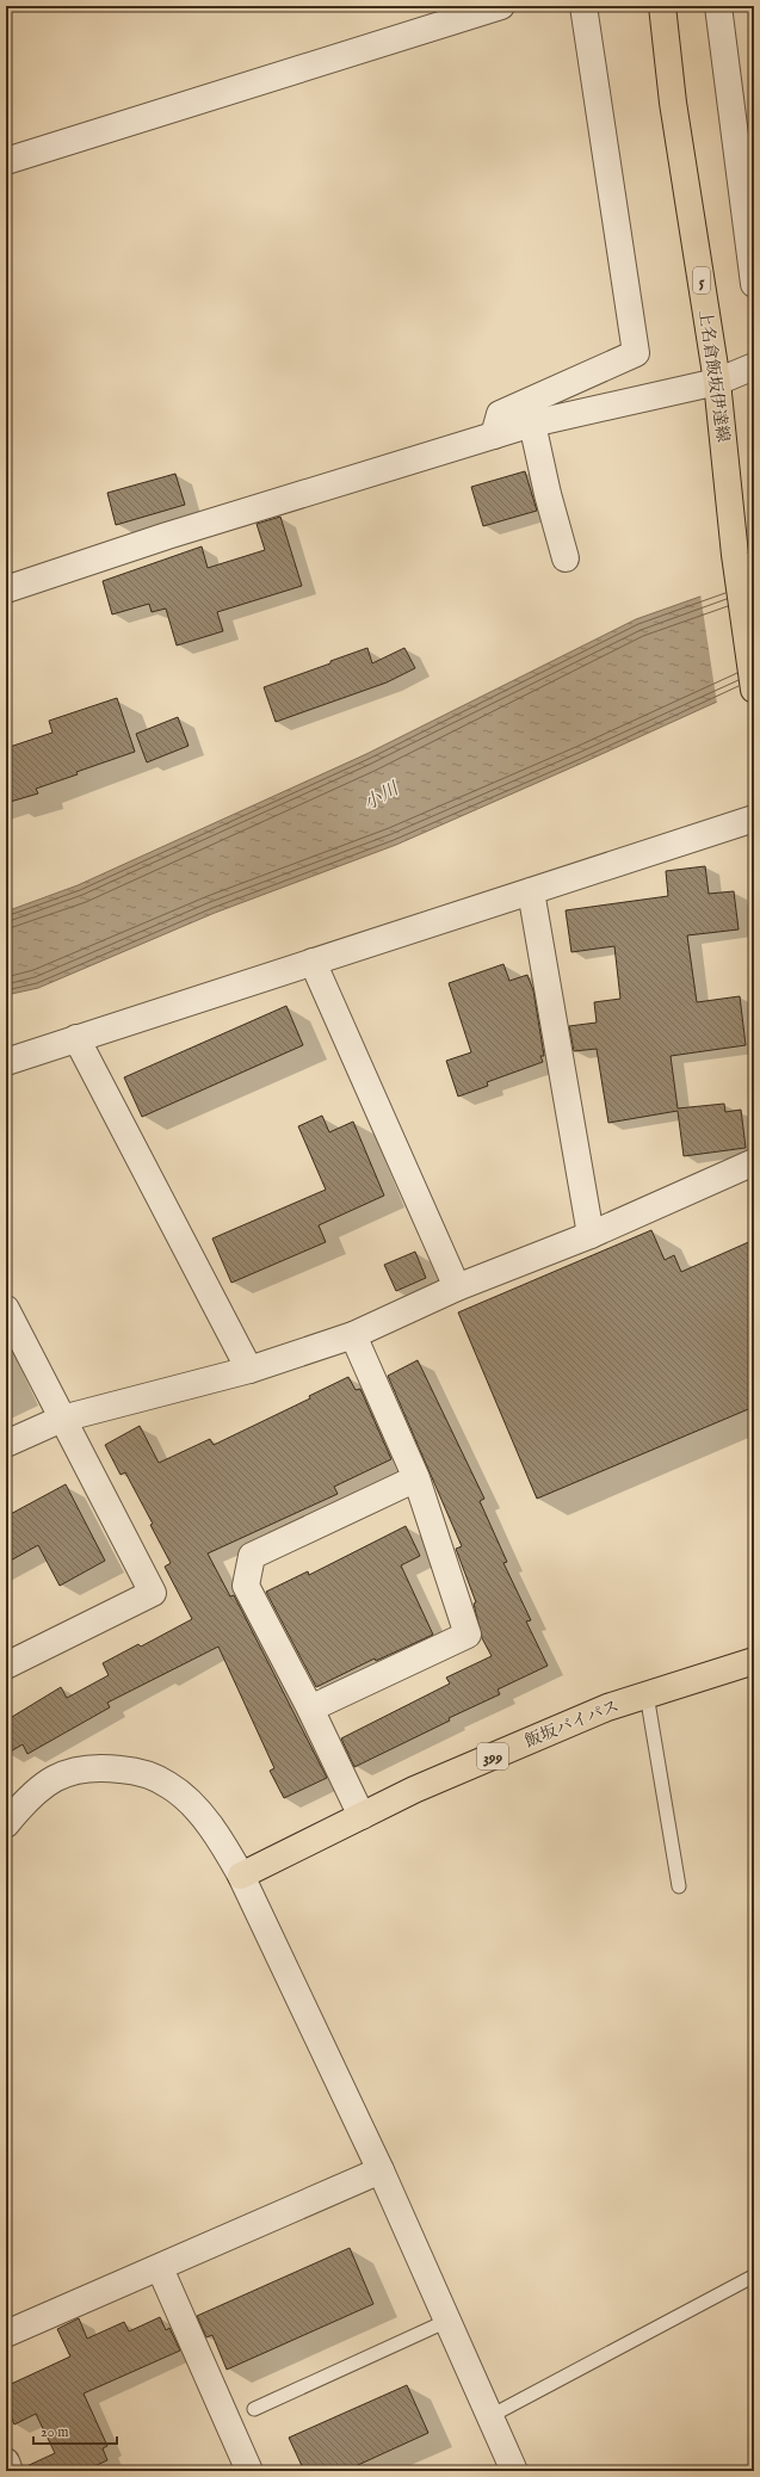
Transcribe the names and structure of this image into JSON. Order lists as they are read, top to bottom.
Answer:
{
  "streets": {
    "main road": [
      "5",
      "上名倉飯坂伊達線",
      "飯坂バイパス",
      "399"
    ]
  },
  "water": ["小川"],
  "scale_bar": "20 m"
}
